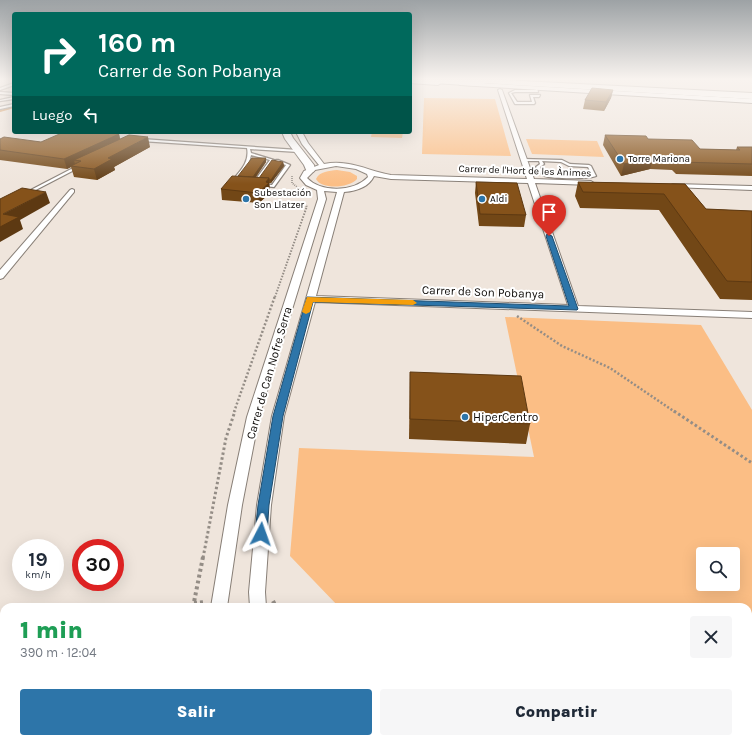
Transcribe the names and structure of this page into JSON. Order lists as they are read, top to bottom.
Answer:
{
  "streets": {
    "street": ["Carrer de l'Hort de les Ànimes", "Carrer de Son Pobanya", "Carrer de Can Nofre Serra"]
  },
  "crossings": [
    ["Carrer de l'Hort de les Ànimes", "Carrer de Can Nofre Serra"],
    ["Carrer de Son Pobanya", "Carrer de Can Nofre Serra"]
  ],
  "places": [
    "Torre Mariona",
    "Subestación Son Llatzer",
    "Aldi",
    "HiperCentro"
  ],
  "page": {
    "turn": ["160 m", "Carrer de Son Pobanya"],
    "then": "Luego",
    "speed": "19 km/h",
    "limit": "30",
    "heading": ["1 min", "390 m · 12:04"],
    "buttons": ["Salir", "Compartir"]
  }
}
